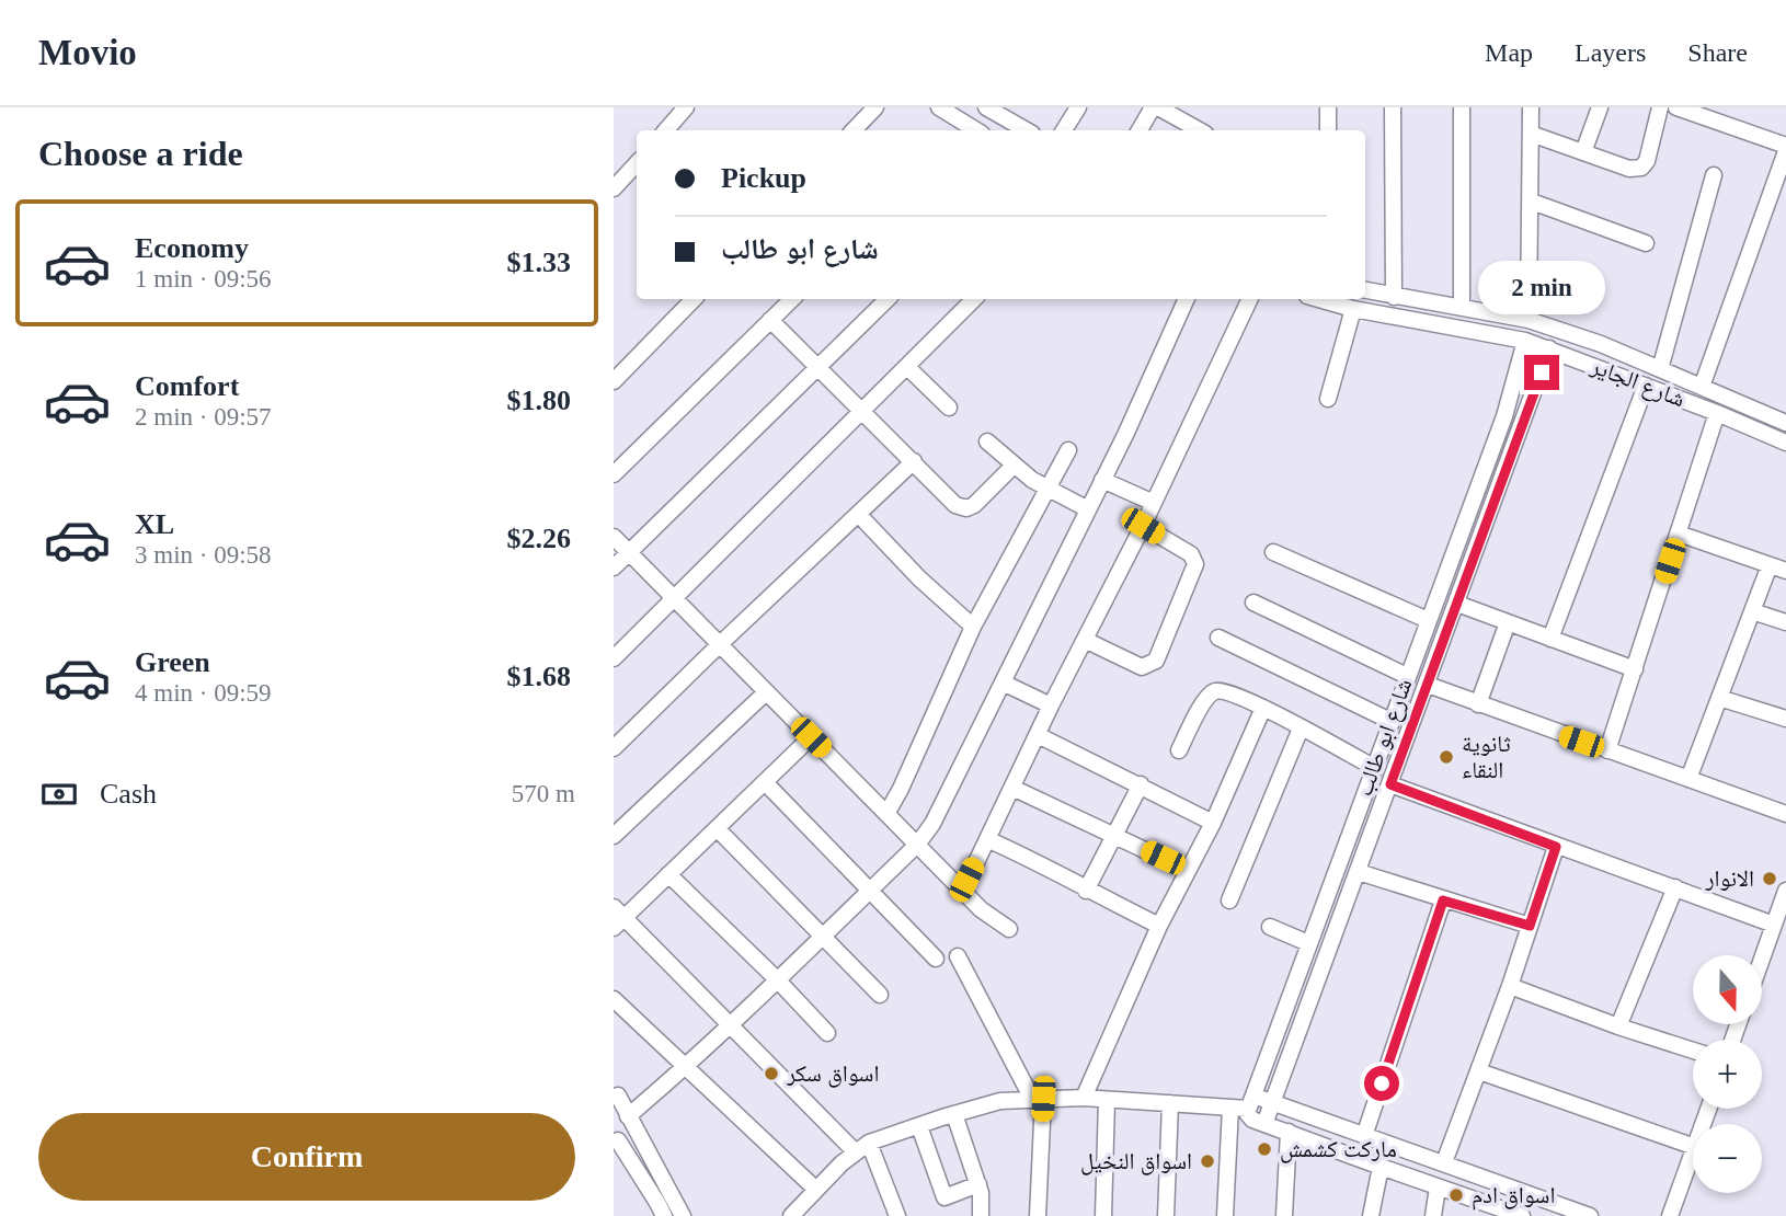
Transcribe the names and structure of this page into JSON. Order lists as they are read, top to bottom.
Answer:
{
  "streets": {
    "street": ["شارع الجاير", "شارع ابو طالب"]
  },
  "crossings": [
    ["شارع الجاير", "شارع ابو طالب"]
  ],
  "places": [
    "ثانوية النقاء",
    "الانوار",
    "اسواق سكر",
    "ماركت كشمش",
    "اسواق النخيل",
    "اسواق ادم"
  ],
  "north": "bottom",
  "page": {
    "header": "Movio",
    "nav": ["Map", "Layers", "Share"],
    "heading": "Choose a ride",
    "banner": ["Pickup", "شارع ابو طالب"],
    "list": [
      {
        "name": "Economy",
        "note": "1 min · 09:56",
        "value": "$1.33"
      },
      {
        "name": "Comfort",
        "note": "2 min · 09:57",
        "value": "$1.80"
      },
      {
        "name": "XL",
        "note": "3 min · 09:58",
        "value": "$2.26"
      },
      {
        "name": "Green",
        "note": "4 min · 09:59",
        "value": "$1.68"
      }
    ],
    "bubble": "2 min",
    "pay": ["Cash", "570 m"],
    "map_buttons": ["+", "−"],
    "buttons": "Confirm"
  }
}
